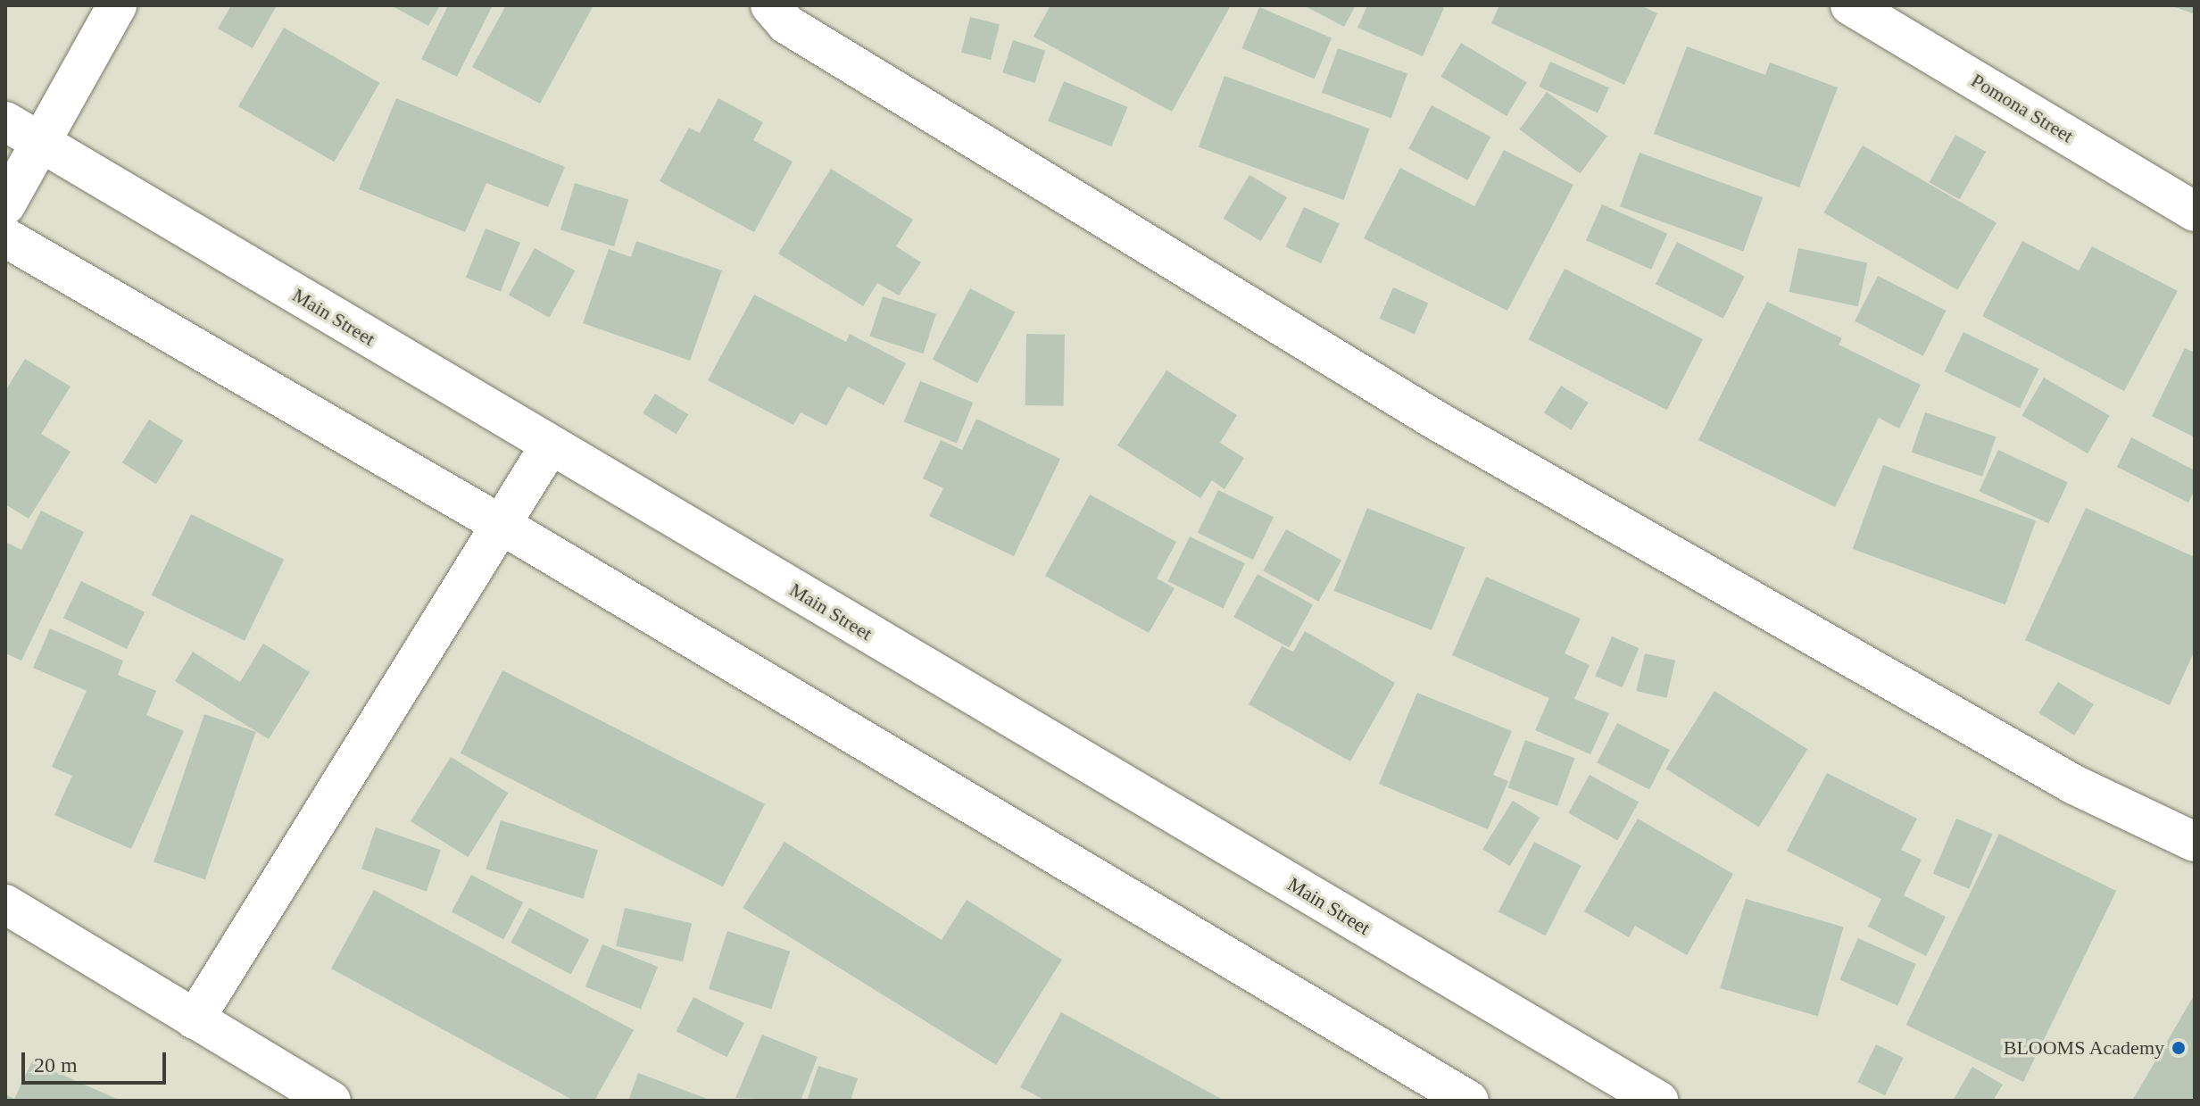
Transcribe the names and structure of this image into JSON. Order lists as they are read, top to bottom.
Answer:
{
  "streets": {
    "street": ["Pomona Street", "Main Street"]
  },
  "places": ["BLOOMS Academy"],
  "scale_bar": "20 m"
}
